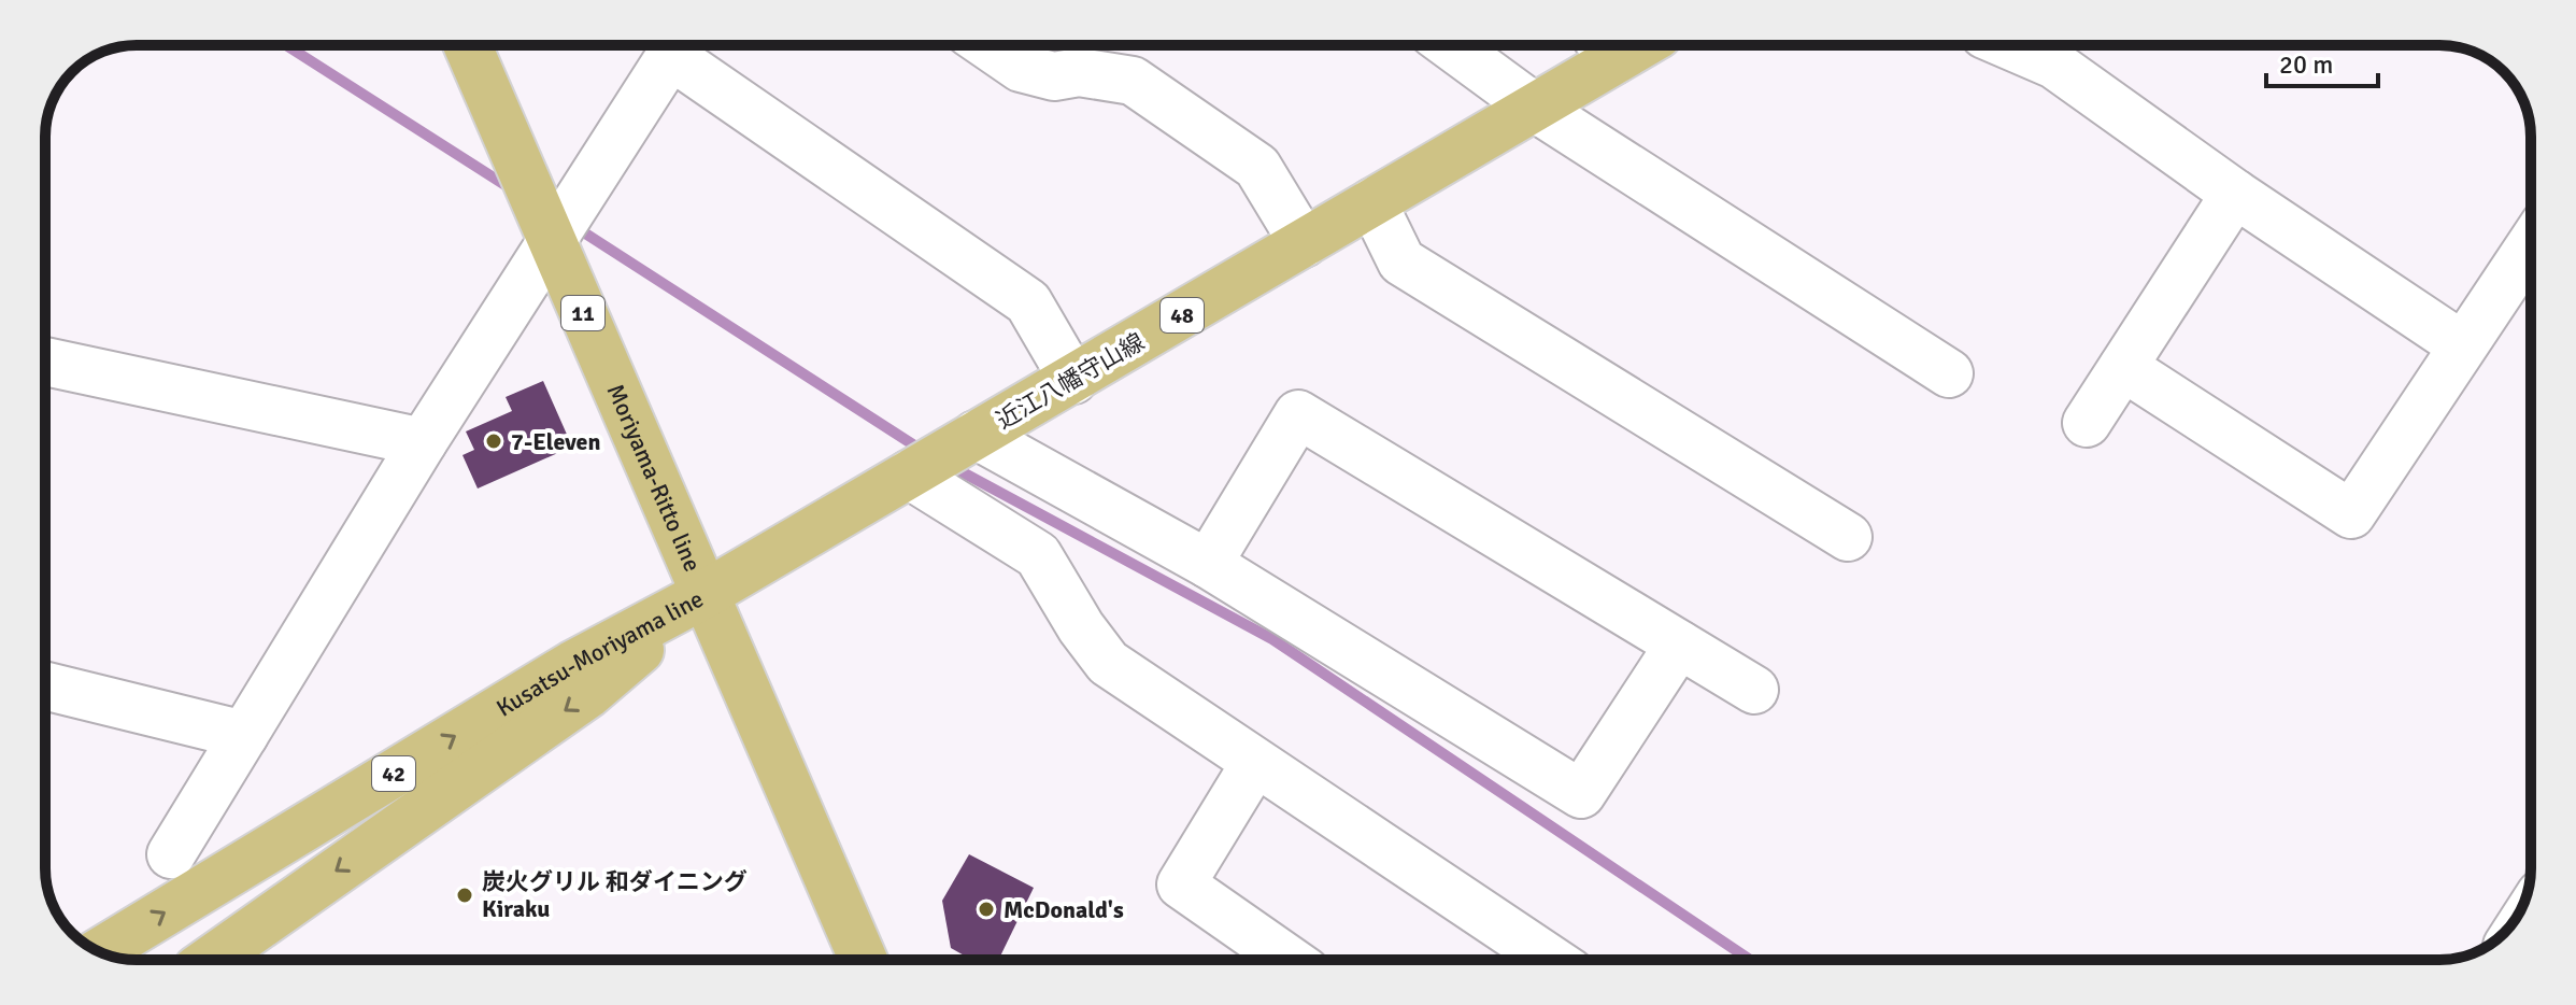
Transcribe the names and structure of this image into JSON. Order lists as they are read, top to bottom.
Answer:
{
  "streets": {
    "main road": [
      "11",
      "48",
      "近江八幡守山線",
      "Moriyama-Ritto line",
      "Kusatsu-Moriyama line",
      "42"
    ]
  },
  "crossings": [
    ["近江八幡守山線", "Moriyama-Ritto line"],
    ["近江八幡守山線", "Kusatsu-Moriyama line"],
    ["Moriyama-Ritto line", "Kusatsu-Moriyama line"]
  ],
  "places": ["7-Eleven", "炭火グリル 和ダイニング Kiraku", "McDonald's"],
  "scale_bar": "20 m"
}
